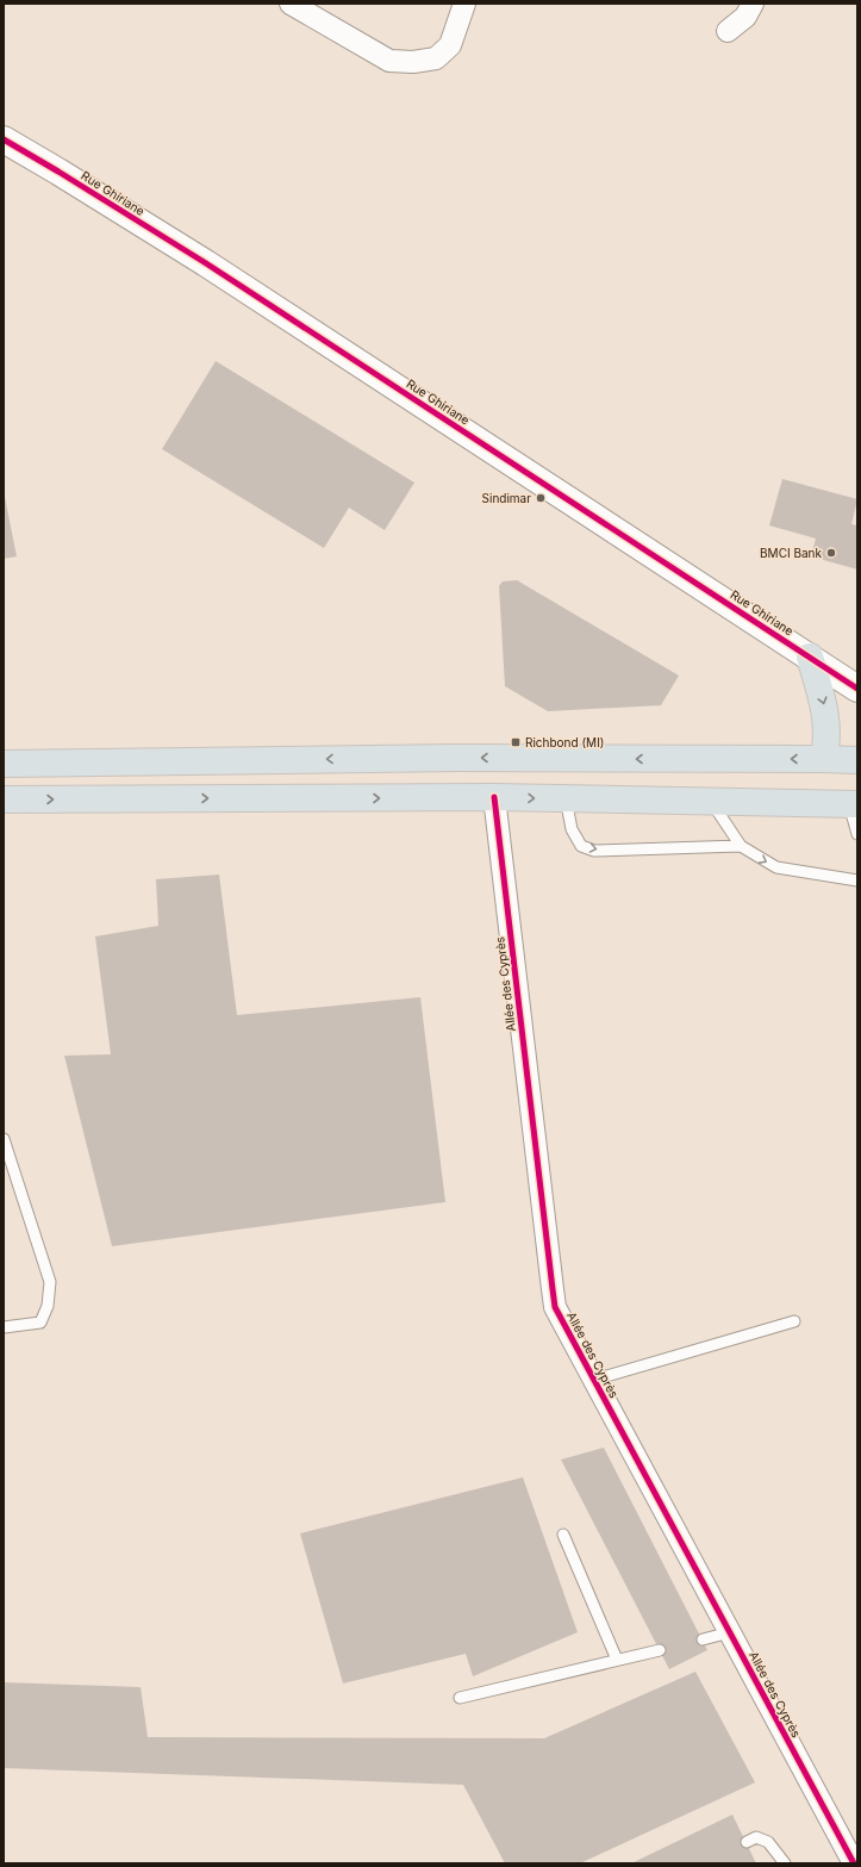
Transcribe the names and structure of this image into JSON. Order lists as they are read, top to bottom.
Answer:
{
  "streets": {
    "street": ["Rue Ghiriane", "Allée des Cyprès"]
  },
  "places": {
    "other": ["Sindimar", "BMCI Bank"],
    "transit": ["Richbond (MI)"]
  }
}
